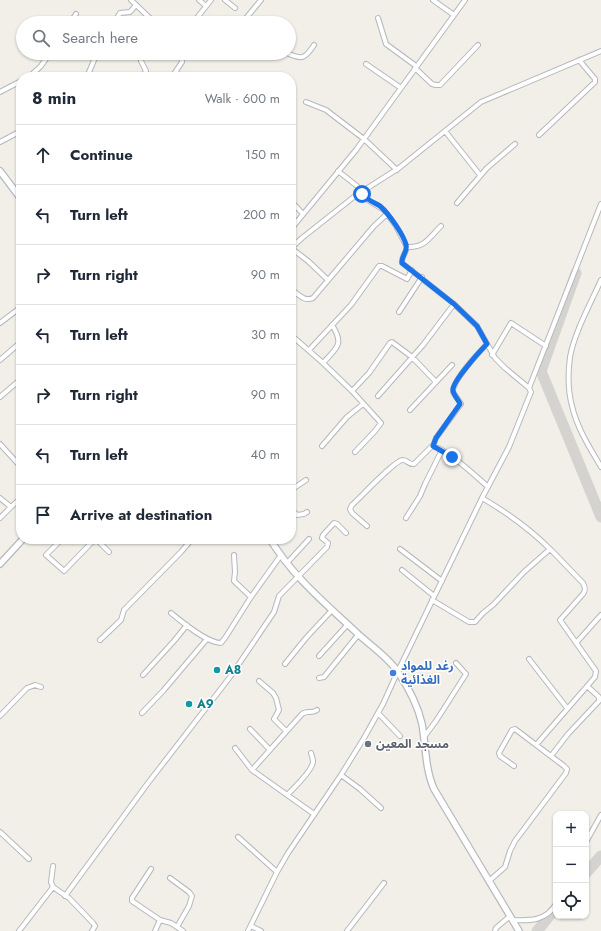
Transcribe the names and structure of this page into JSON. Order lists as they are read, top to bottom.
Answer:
{
  "places": [
    "A8",
    "رغد للمواد الغذائية",
    "A9",
    "مسجد المعين"
  ],
  "page": {
    "search": "Search here",
    "heading": ["8 min", "Walk · 600 m"],
    "list": [
      ["Continue", "150 m"],
      ["Turn left", "200 m"],
      ["Turn right", "90 m"],
      ["Turn left", "30 m"],
      ["Turn right", "90 m"],
      ["Turn left", "40 m"],
      "Arrive at destination"
    ],
    "map_buttons": ["+", "−"]
  }
}
